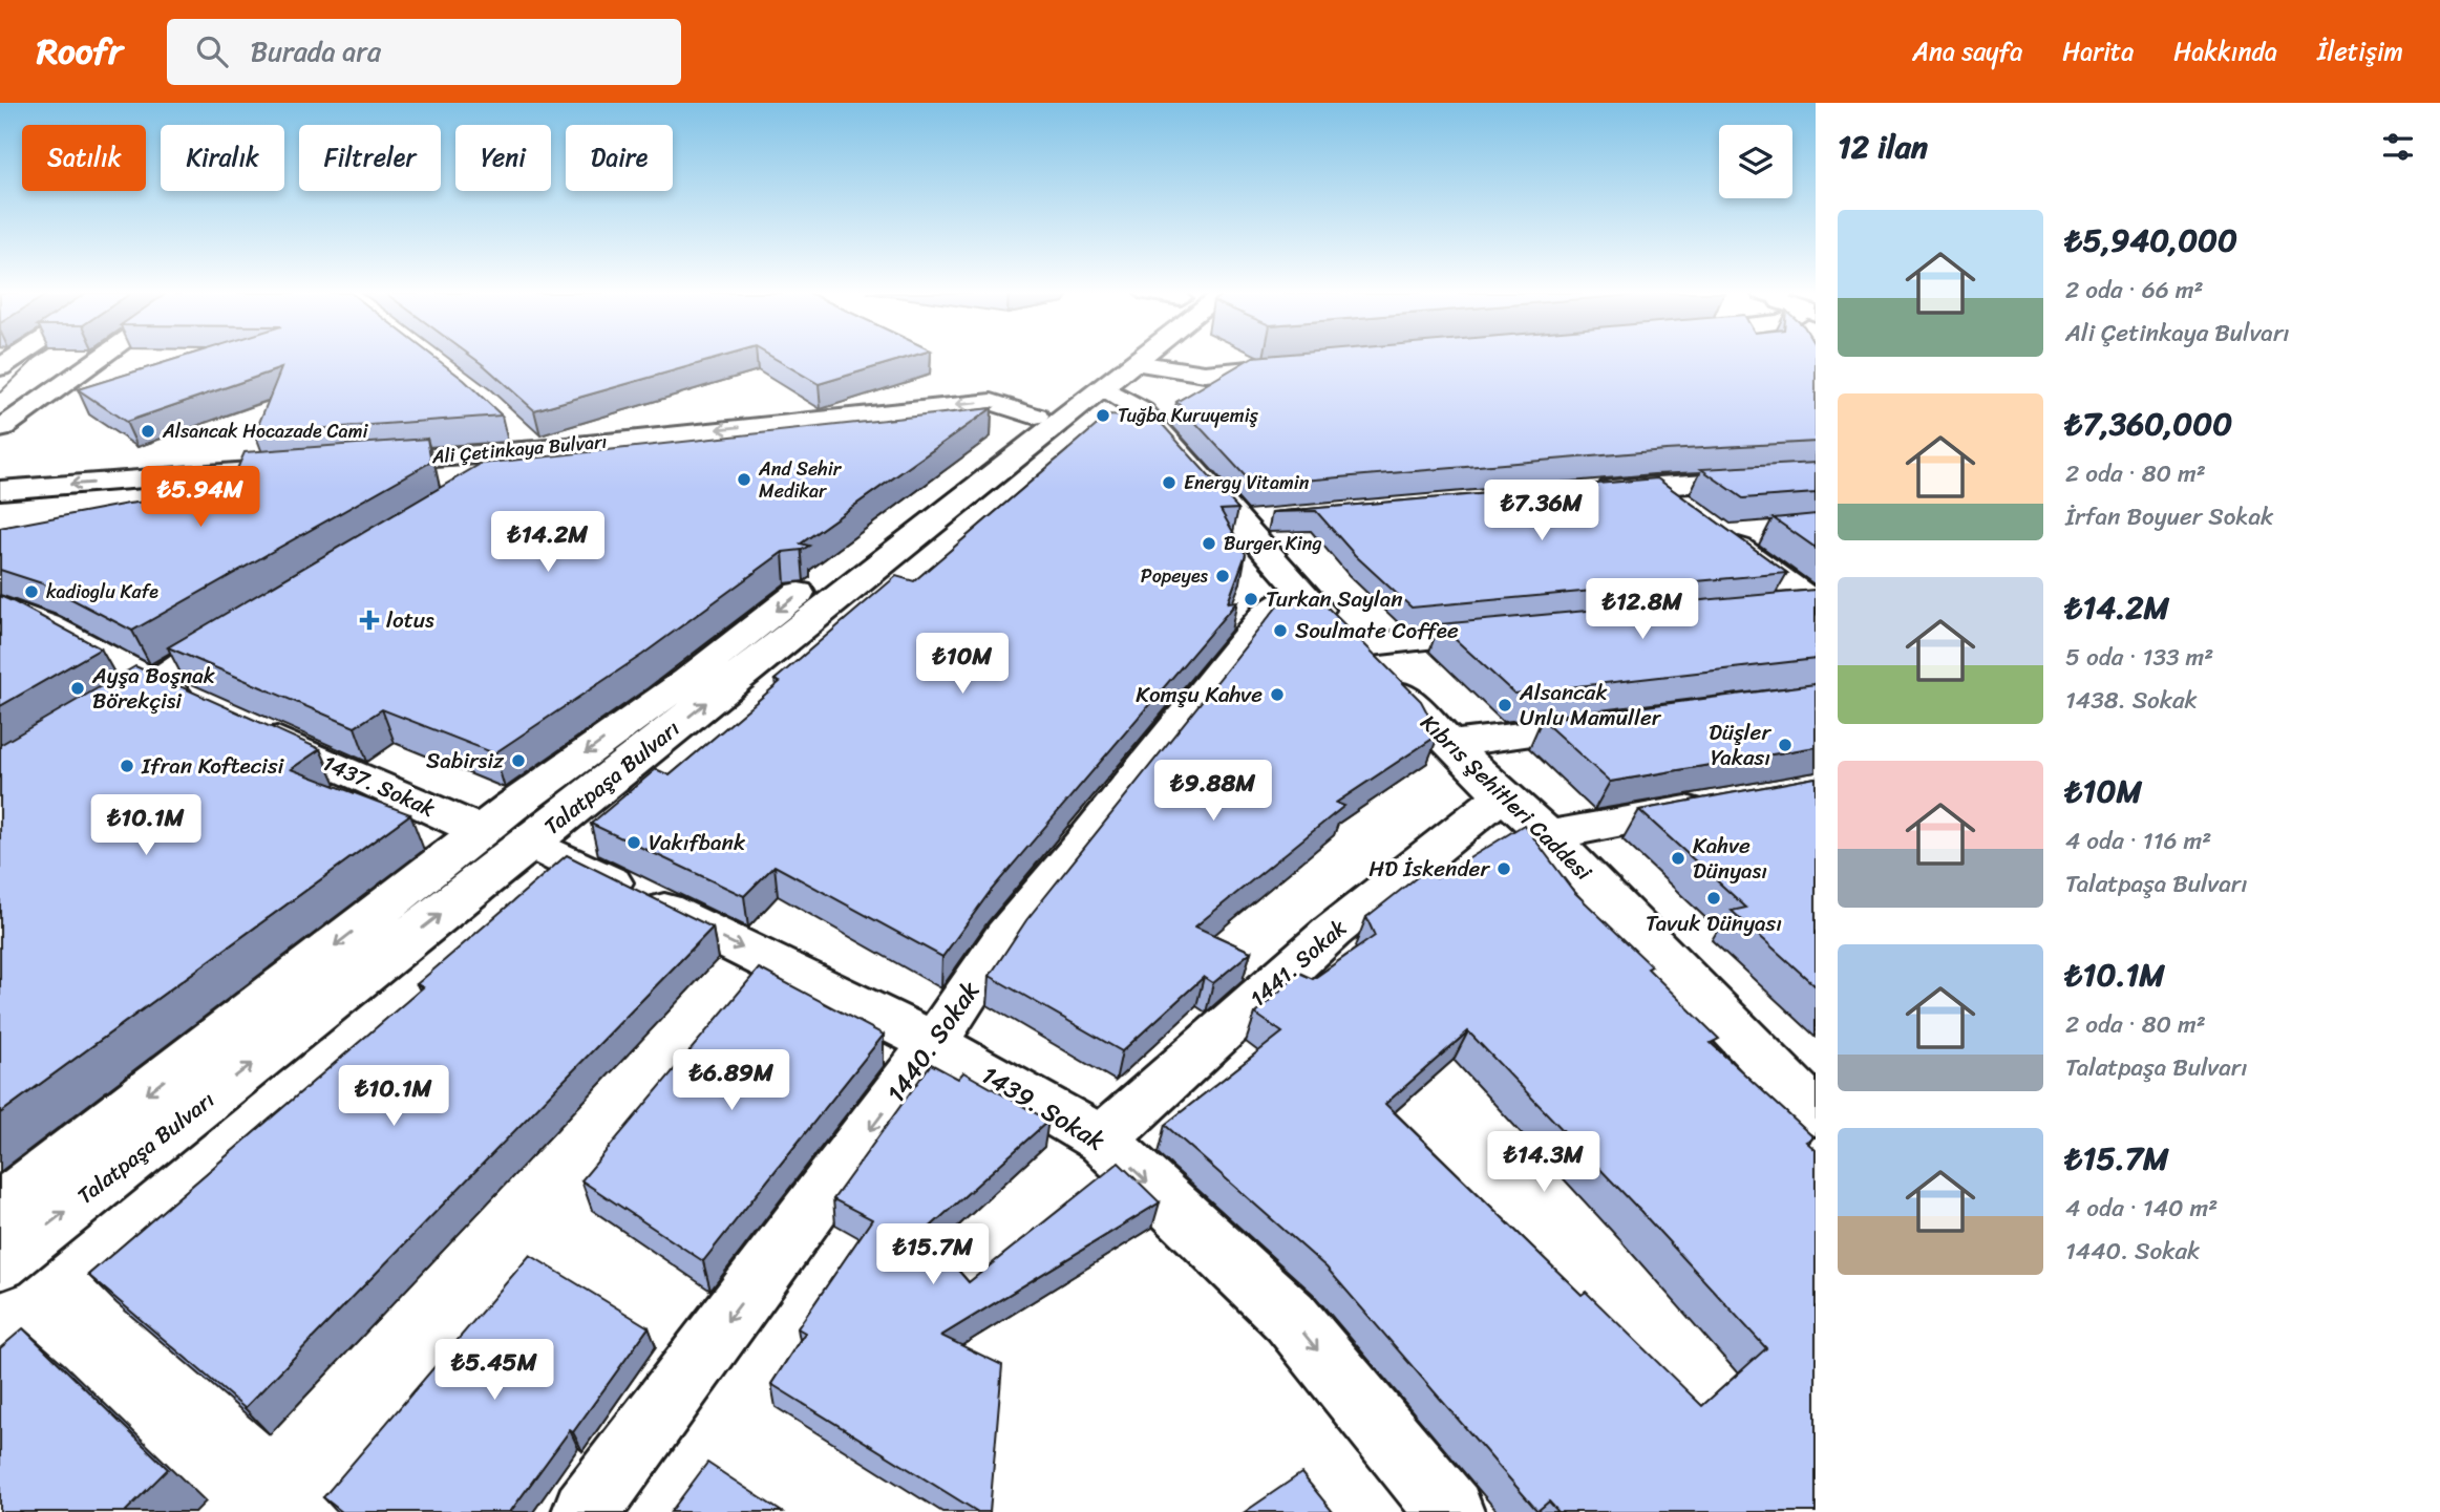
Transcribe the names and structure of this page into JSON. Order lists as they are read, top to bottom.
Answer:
{
  "streets": {
    "street": [
      "Ali Çetinkaya Bulvarı",
      "Talatpaşa Bulvarı",
      "1437. Sokak",
      "Kıbrıs Şehitleri Caddesi",
      "1441. Sokak",
      "1440. Sokak",
      "1439. Sokak"
    ]
  },
  "crossings": [
    ["Ali Çetinkaya Bulvarı", "Talatpaşa Bulvarı"],
    ["Talatpaşa Bulvarı", "1437. Sokak"],
    ["Talatpaşa Bulvarı", "Kıbrıs Şehitleri Caddesi"],
    ["Talatpaşa Bulvarı", "1439. Sokak"],
    ["Kıbrıs Şehitleri Caddesi", "1441. Sokak"],
    ["Kıbrıs Şehitleri Caddesi", "1440. Sokak"],
    ["1441. Sokak", "1439. Sokak"],
    ["1440. Sokak", "1439. Sokak"]
  ],
  "one_way": ["Ali Çetinkaya Bulvarı", "1440. Sokak", "1439. Sokak"],
  "places": {
    "other": [
      "Tuğba Kuruyemiş",
      "Alsancak Hocazade Cami",
      "And Sehir Medikar",
      "Energy Vitamin",
      "Burger King",
      "Popeyes",
      "kadioglu Kafe",
      "Turkan Saylan",
      "Soulmate Coffee",
      "Ayşa Boşnak Börekçisi",
      "Komşu Kahve",
      "Alsancak Unlu Mamuller",
      "Düşler Yakası",
      "Sabirsiz",
      "Ifran Koftecisi",
      "Vakıfbank",
      "Kahve Dünyası",
      "HD İskender",
      "Tavuk Dünyası"
    ],
    "health": ["lotus"]
  },
  "page": {
    "header": "Roofr",
    "search": "Burada ara",
    "nav": [
      "Ana sayfa",
      "Harita",
      "Hakkında",
      "İletişim"
    ],
    "heading": "12 ilan",
    "chip": [
      "Satılık",
      "Kiralık",
      "Filtreler",
      "Yeni",
      "Daire"
    ],
    "list": [
      {
        "name": "₺5,940,000",
        "note": "2 oda · 66 m² · Ali Çetinkaya Bulvarı"
      },
      {
        "name": "₺7,360,000",
        "note": "2 oda · 80 m² · İrfan Boyuer Sokak"
      },
      {
        "name": "₺14.2M",
        "note": "5 oda · 133 m² · 1438. Sokak"
      },
      {
        "name": "₺10M",
        "note": "4 oda · 116 m² · Talatpaşa Bulvarı"
      },
      {
        "name": "₺10.1M",
        "note": "2 oda · 80 m² · Talatpaşa Bulvarı"
      },
      {
        "name": "₺15.7M",
        "note": "4 oda · 140 m² · 1440. Sokak"
      }
    ],
    "price": [
      "₺5.94M",
      "₺7.36M",
      "₺14.2M",
      "₺12.8M",
      "₺10M",
      "₺9.88M",
      "₺10.1M",
      "₺6.89M",
      "₺10.1M",
      "₺14.3M",
      "₺15.7M",
      "₺5.45M"
    ]
  }
}
